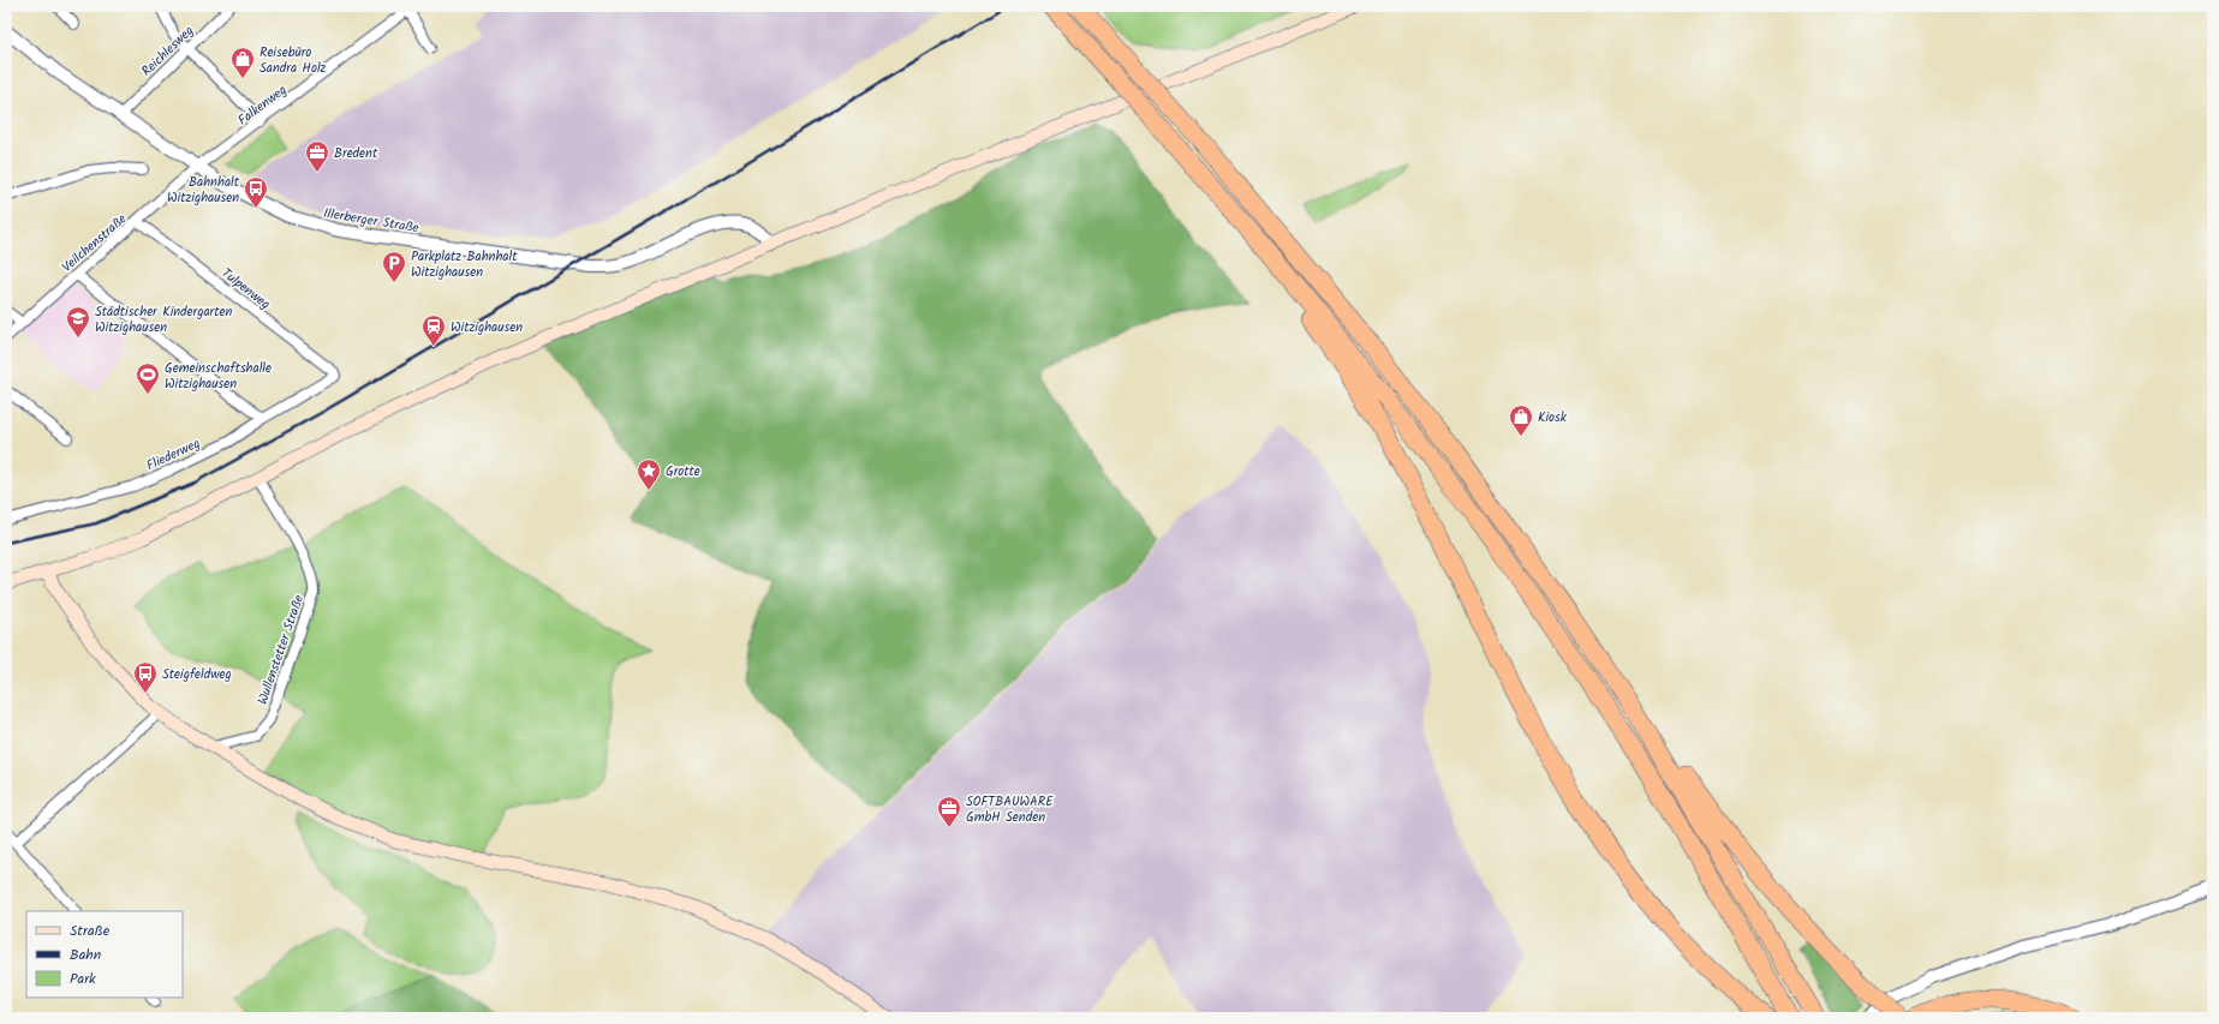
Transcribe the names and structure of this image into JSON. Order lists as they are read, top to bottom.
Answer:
{
  "streets": {
    "street": [
      "Reichlesweg",
      "Falkenweg",
      "Illerberger Straße",
      "Veilchenstraße",
      "Tulpenweg",
      "Fliederweg",
      "Wullenstetter Straße"
    ]
  },
  "crossings": [
    ["Reichlesweg", "Illerberger Straße"],
    ["Falkenweg", "Illerberger Straße"],
    ["Falkenweg", "Veilchenstraße"],
    ["Illerberger Straße", "Veilchenstraße"],
    ["Veilchenstraße", "Tulpenweg"],
    ["Tulpenweg", "Fliederweg"]
  ],
  "places": {
    "shop": ["Reisebüro Sandra Holz", "Kiosk"],
    "office": ["Bredent", "SOFTBAUWARE GmbH Senden"],
    "bus stop": ["Bahnhalt Witzighausen", "Steigfeldweg"],
    "parking": ["Parkplatz Bahnhalt Witzighausen"],
    "school or university": ["Städtischer Kindergarten Witzighausen"],
    "station": ["Witzighausen"],
    "sports": ["Gemeinschaftshalle Witzighausen"],
    "place": ["Grotte"]
  },
  "legend": ["Straße", "Bahn", "Park"]
}
